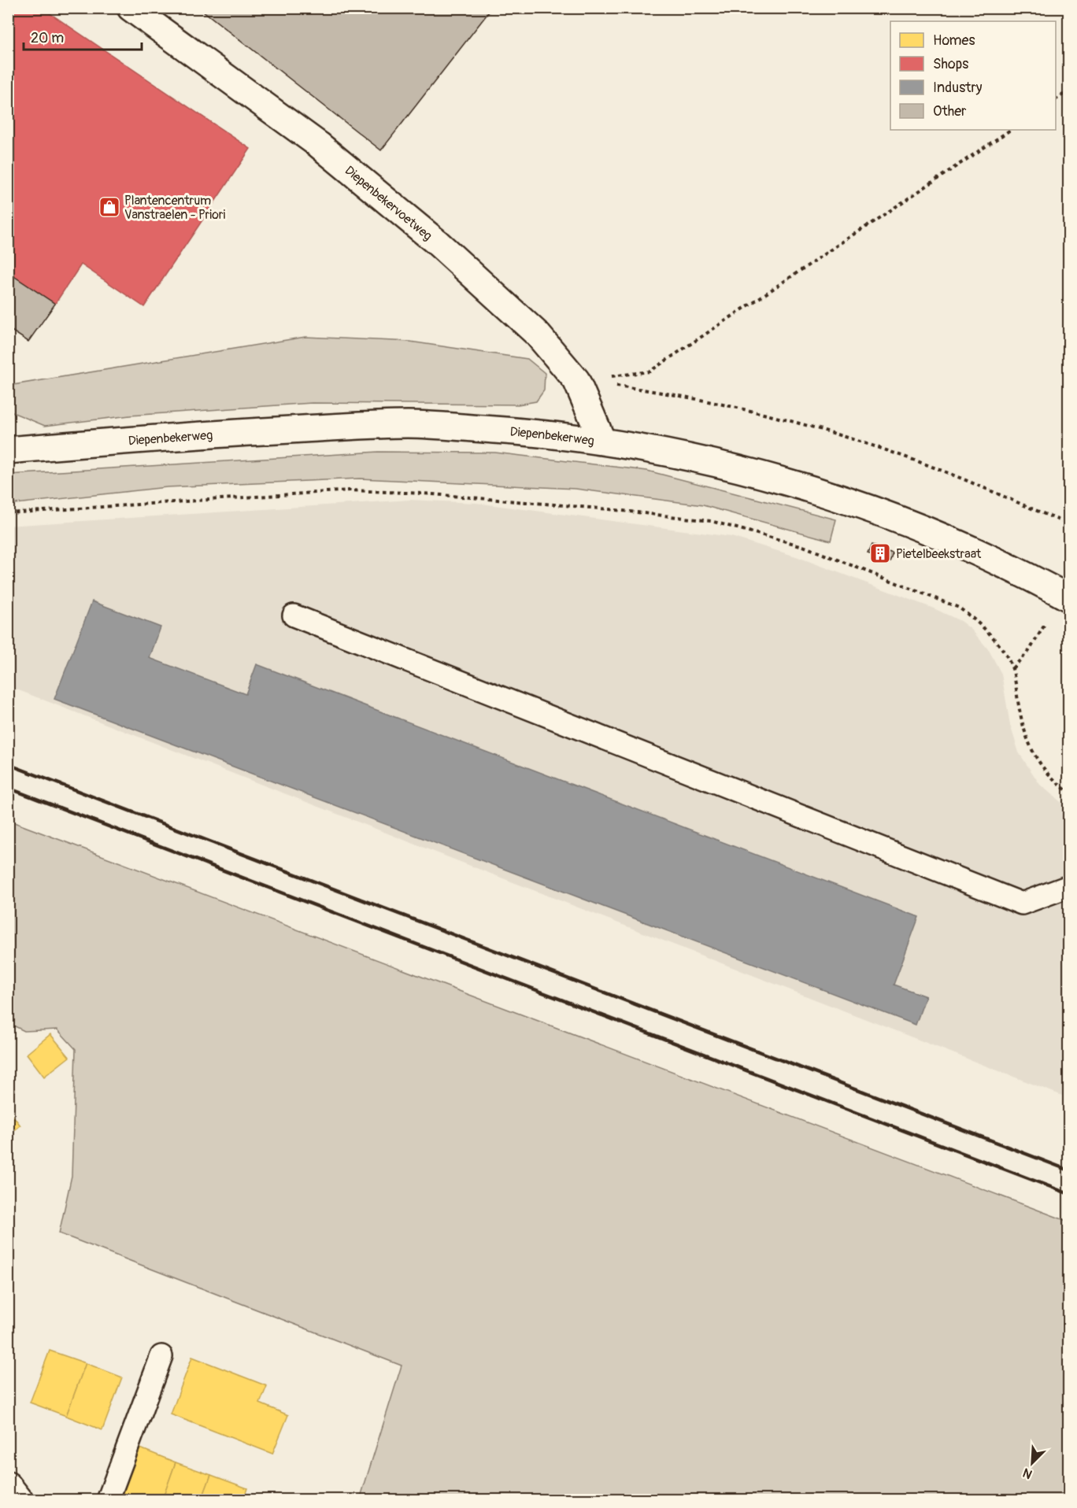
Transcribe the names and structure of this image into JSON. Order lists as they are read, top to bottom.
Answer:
{
  "streets": {
    "main road": ["Diepenbekervoetweg", "Diepenbekerweg"]
  },
  "crossings": [
    ["Diepenbekervoetweg", "Diepenbekerweg"]
  ],
  "places": {
    "shop": ["Plantencentrum Vanstraelen - Priori"],
    "building": ["Pietelbeekstraat"]
  },
  "legend": [
    "Homes",
    "Shops",
    "Industry",
    "Other"
  ],
  "scale_bar": "20 m",
  "north": "bottom left"
}
